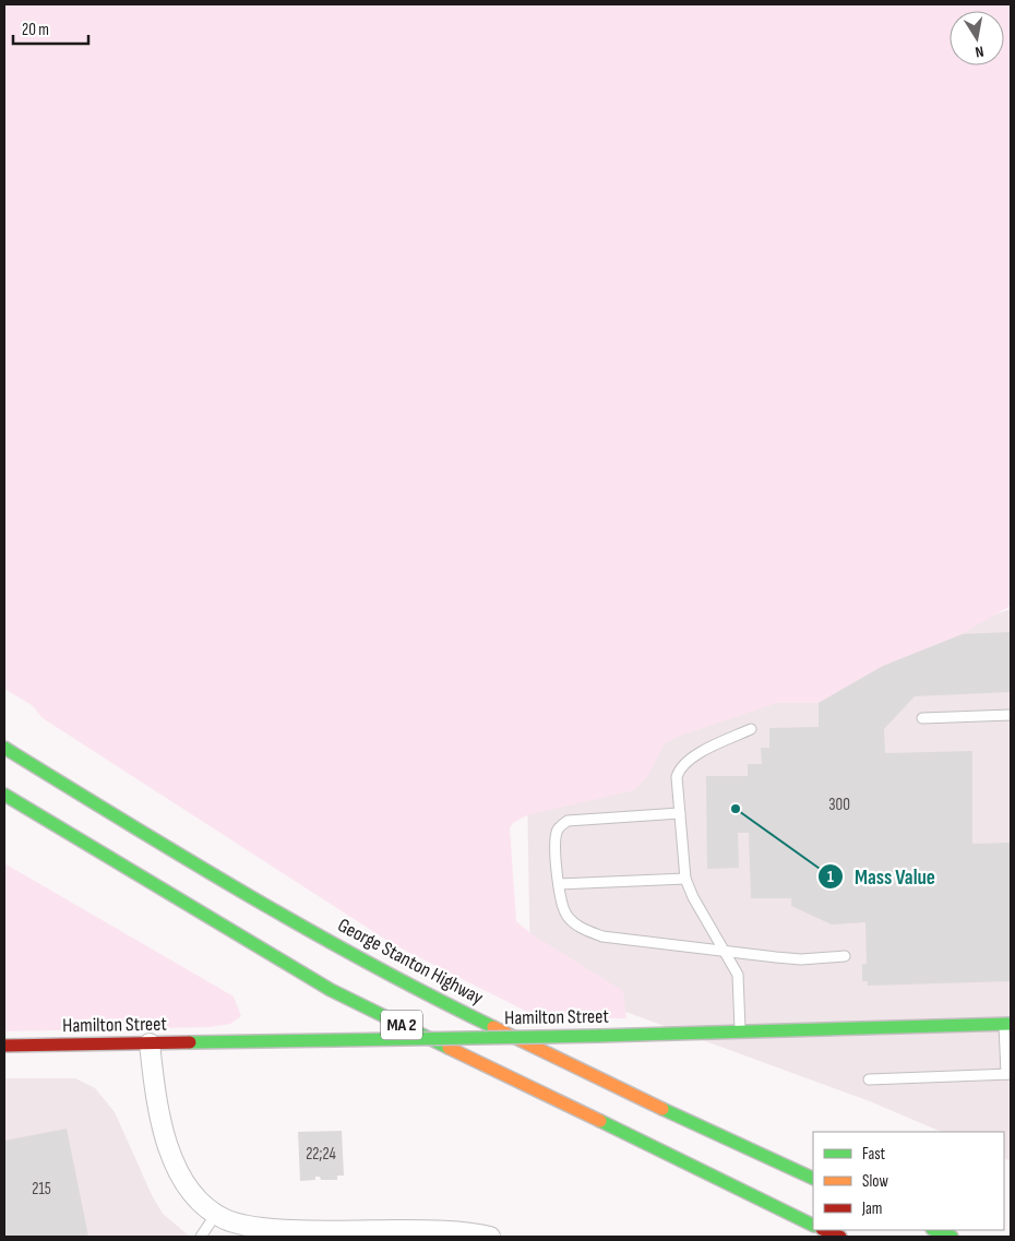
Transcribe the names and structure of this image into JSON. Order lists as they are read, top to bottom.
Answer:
{
  "streets": {
    "main road": ["George Stanton Highway", "Hamilton Street", "MA 2"]
  },
  "places": ["Mass Value"],
  "house_numbers": ["300", "22;24", "215"],
  "legend": ["Fast", "Slow", "Jam"],
  "scale_bar": "20 m",
  "north": "bottom"
}
